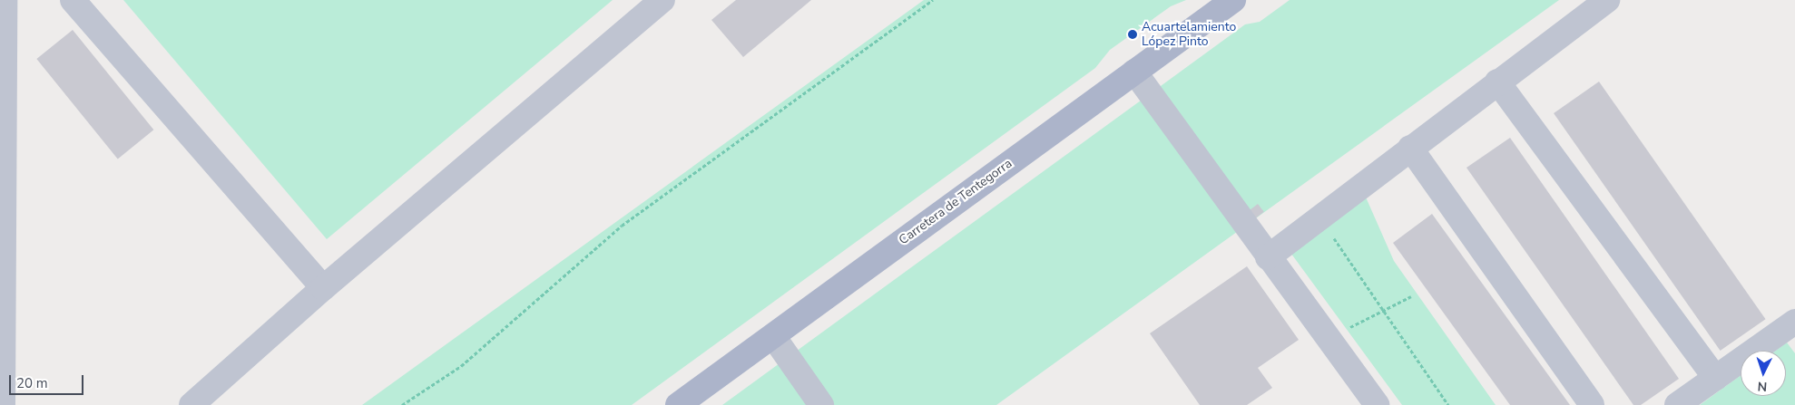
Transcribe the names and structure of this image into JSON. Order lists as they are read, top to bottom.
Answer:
{
  "streets": {
    "main road": ["Carretera de Tentegorra"]
  },
  "places": ["Acuartelamiento López Pinto"],
  "scale_bar": "20 m",
  "north": "bottom"
}
